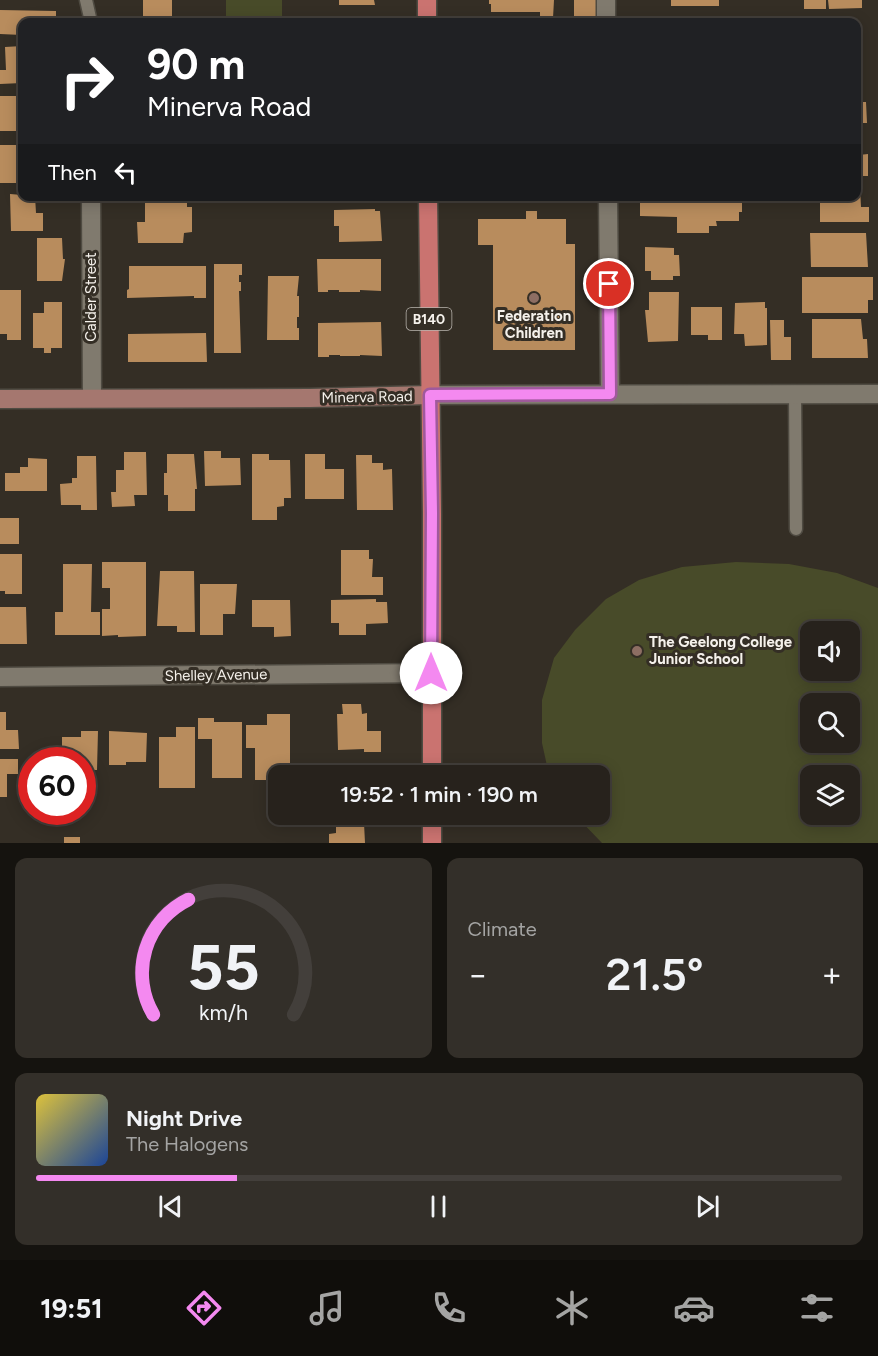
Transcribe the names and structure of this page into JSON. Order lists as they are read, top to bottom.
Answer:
{
  "streets": {
    "main road": ["B140"],
    "street": ["Calder Street", "Minerva Road", "Shelley Avenue"]
  },
  "crossings": [
    ["Calder Street", "Minerva Road"],
    ["B140", "Minerva Road"],
    ["B140", "Shelley Avenue"]
  ],
  "places": ["Federation Children", "The Geelong College Junior School"],
  "page": {
    "turn": ["90 m", "Minerva Road"],
    "then": "Then",
    "limit": "60",
    "trip": "19:52 · 1 min · 190 m",
    "tile": "Climate",
    "heat": ["−", "21.5°", "+"],
    "song": ["Night Drive", "The Halogens"],
    "tabs": "19:51",
    "gauge": ["55", "km/h"]
  }
}
